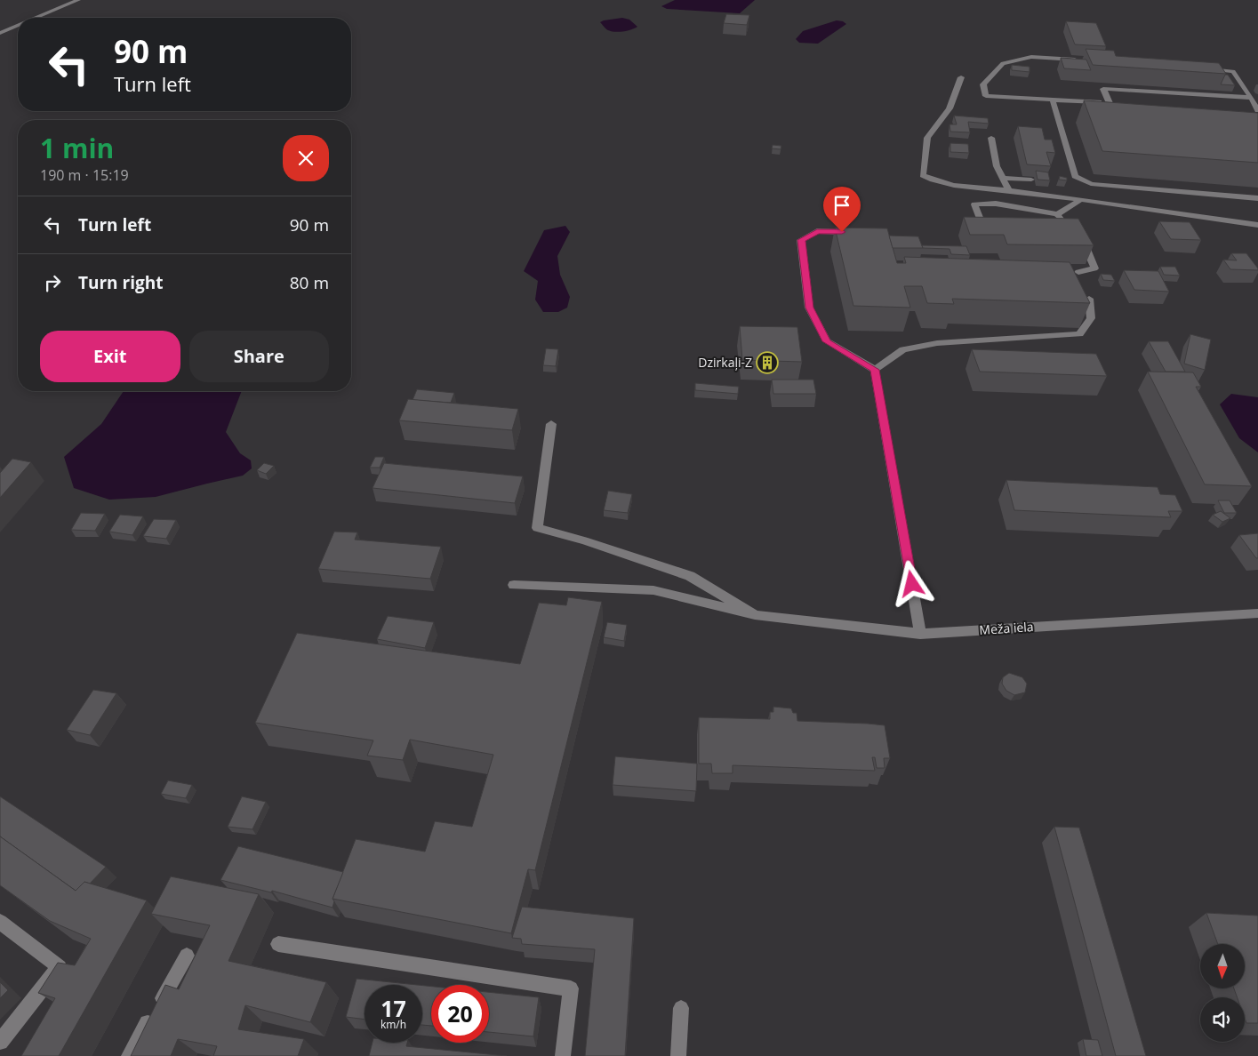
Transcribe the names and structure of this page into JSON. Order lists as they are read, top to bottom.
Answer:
{
  "streets": {
    "street": ["Meža iela"]
  },
  "places": {
    "building": ["Dzirkaļi-Z"]
  },
  "north": "bottom",
  "page": {
    "turn": ["90 m", "Turn left"],
    "heading": ["1 min", "190 m · 15:19"],
    "list": [
      {
        "name": "Turn left",
        "value": "90 m"
      },
      {
        "name": "Turn right",
        "value": "80 m"
      }
    ],
    "buttons": ["Exit", "Share"],
    "speed": "17 km/h",
    "limit": "20"
  }
}
